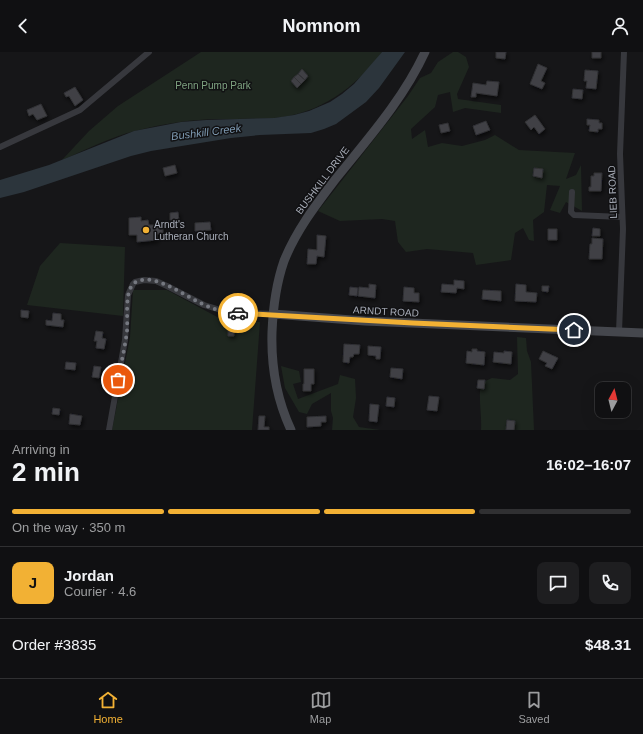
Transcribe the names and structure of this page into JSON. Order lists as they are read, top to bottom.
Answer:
{
  "streets": {
    "main road": ["BUSHKILL DRIVE", "ARNDT ROAD"],
    "street": ["LIEB ROAD"]
  },
  "crossings": [
    ["BUSHKILL DRIVE", "ARNDT ROAD"],
    ["LIEB ROAD", "ARNDT ROAD"]
  ],
  "water": ["Bushkill Creek"],
  "parks": ["Penn Pump Park"],
  "places": ["Arndt's Lutheran Church"],
  "north": "top",
  "page": {
    "header": "Nomnom",
    "heading": ["2 min", "Arriving in", "16:02–16:07"],
    "panel": [
      "Jordan",
      "Courier · 4.6",
      "Order #3835",
      "$48.31"
    ],
    "bar": "On the way · 350 m",
    "round": "J",
    "tabs": ["Home", "Map", "Saved"]
  }
}
